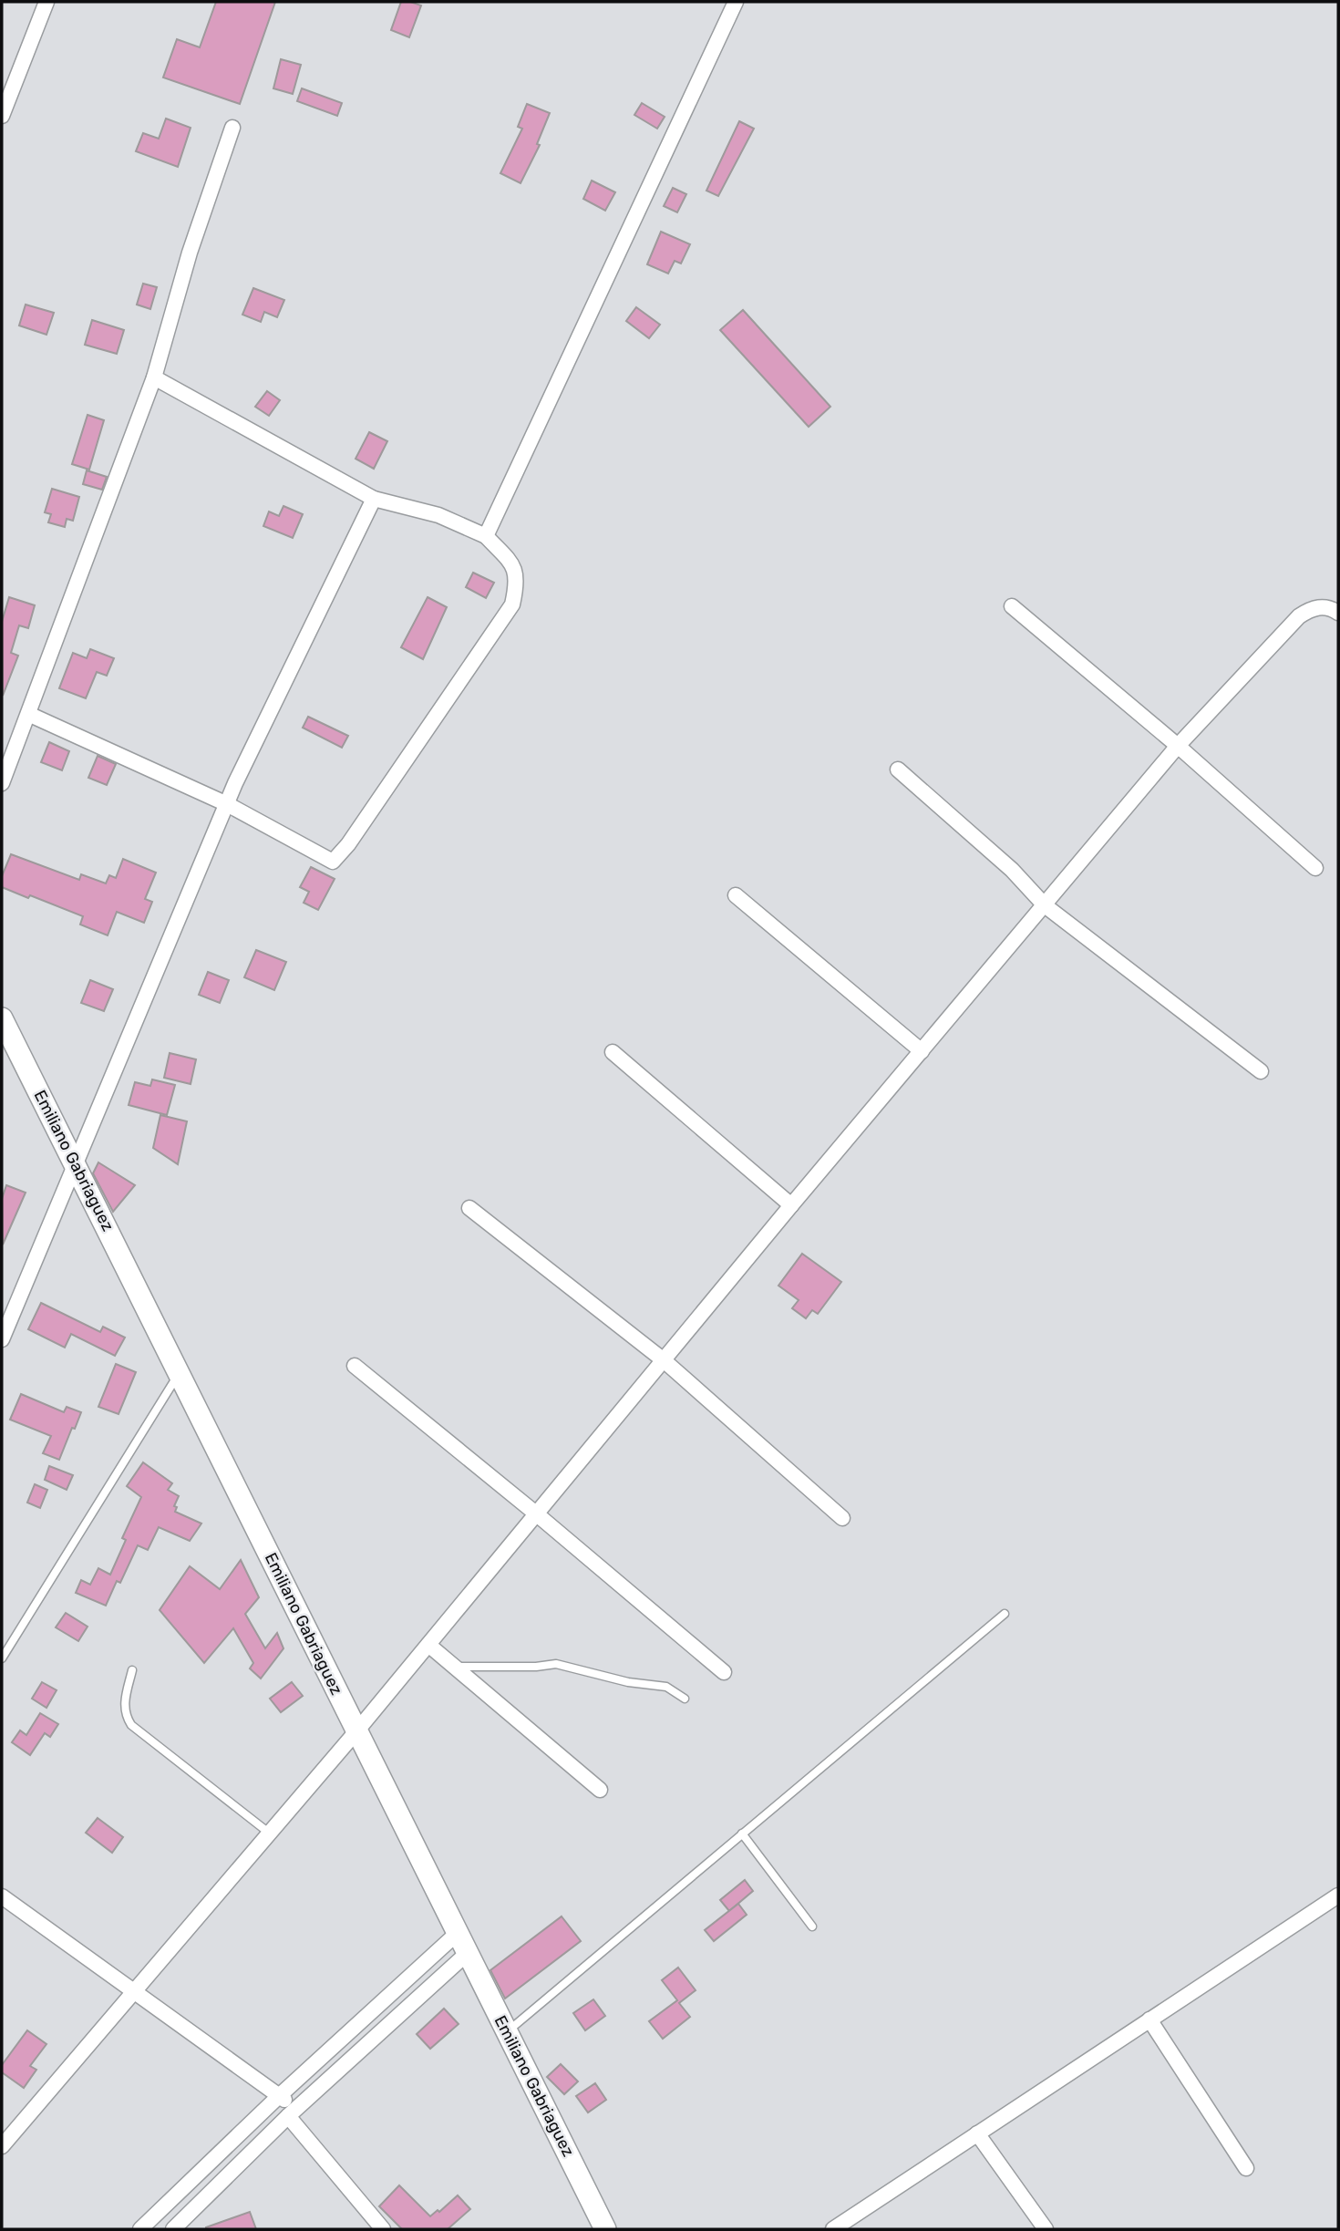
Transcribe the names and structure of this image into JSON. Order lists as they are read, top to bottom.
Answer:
{
  "streets": {
    "main road": ["Emiliano Gabriaguez"]
  }
}
